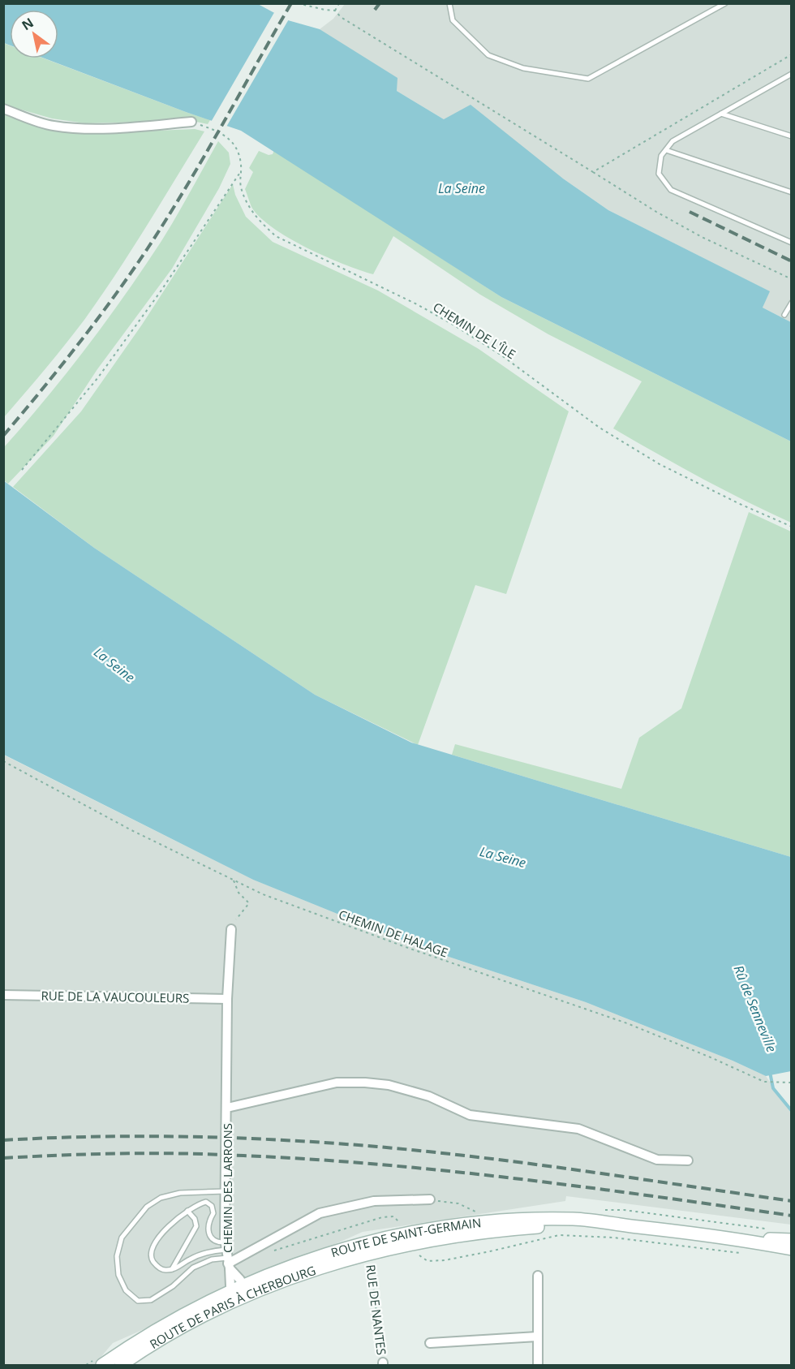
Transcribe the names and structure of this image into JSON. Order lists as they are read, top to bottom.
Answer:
{
  "streets": {
    "main road": ["ROUTE DE SAINT-GERMAIN", "ROUTE DE PARIS À CHERBOURG"],
    "street": ["RUE DE LA VAUCOULEURS", "CHEMIN DES LARRONS"],
    "path": ["CHEMIN DE L'ÎLE", "CHEMIN DE HALAGE", "RUE DE NANTES"]
  },
  "crossings": [
    ["CHEMIN DES LARRONS", "ROUTE DE SAINT-GERMAIN"],
    ["CHEMIN DES LARRONS", "ROUTE DE PARIS À CHERBOURG"],
    ["ROUTE DE SAINT-GERMAIN", "ROUTE DE PARIS À CHERBOURG"],
    ["ROUTE DE PARIS À CHERBOURG", "RUE DE NANTES"]
  ],
  "water": ["La Seine", "Rû de Senneville"],
  "north": "top left"
}
